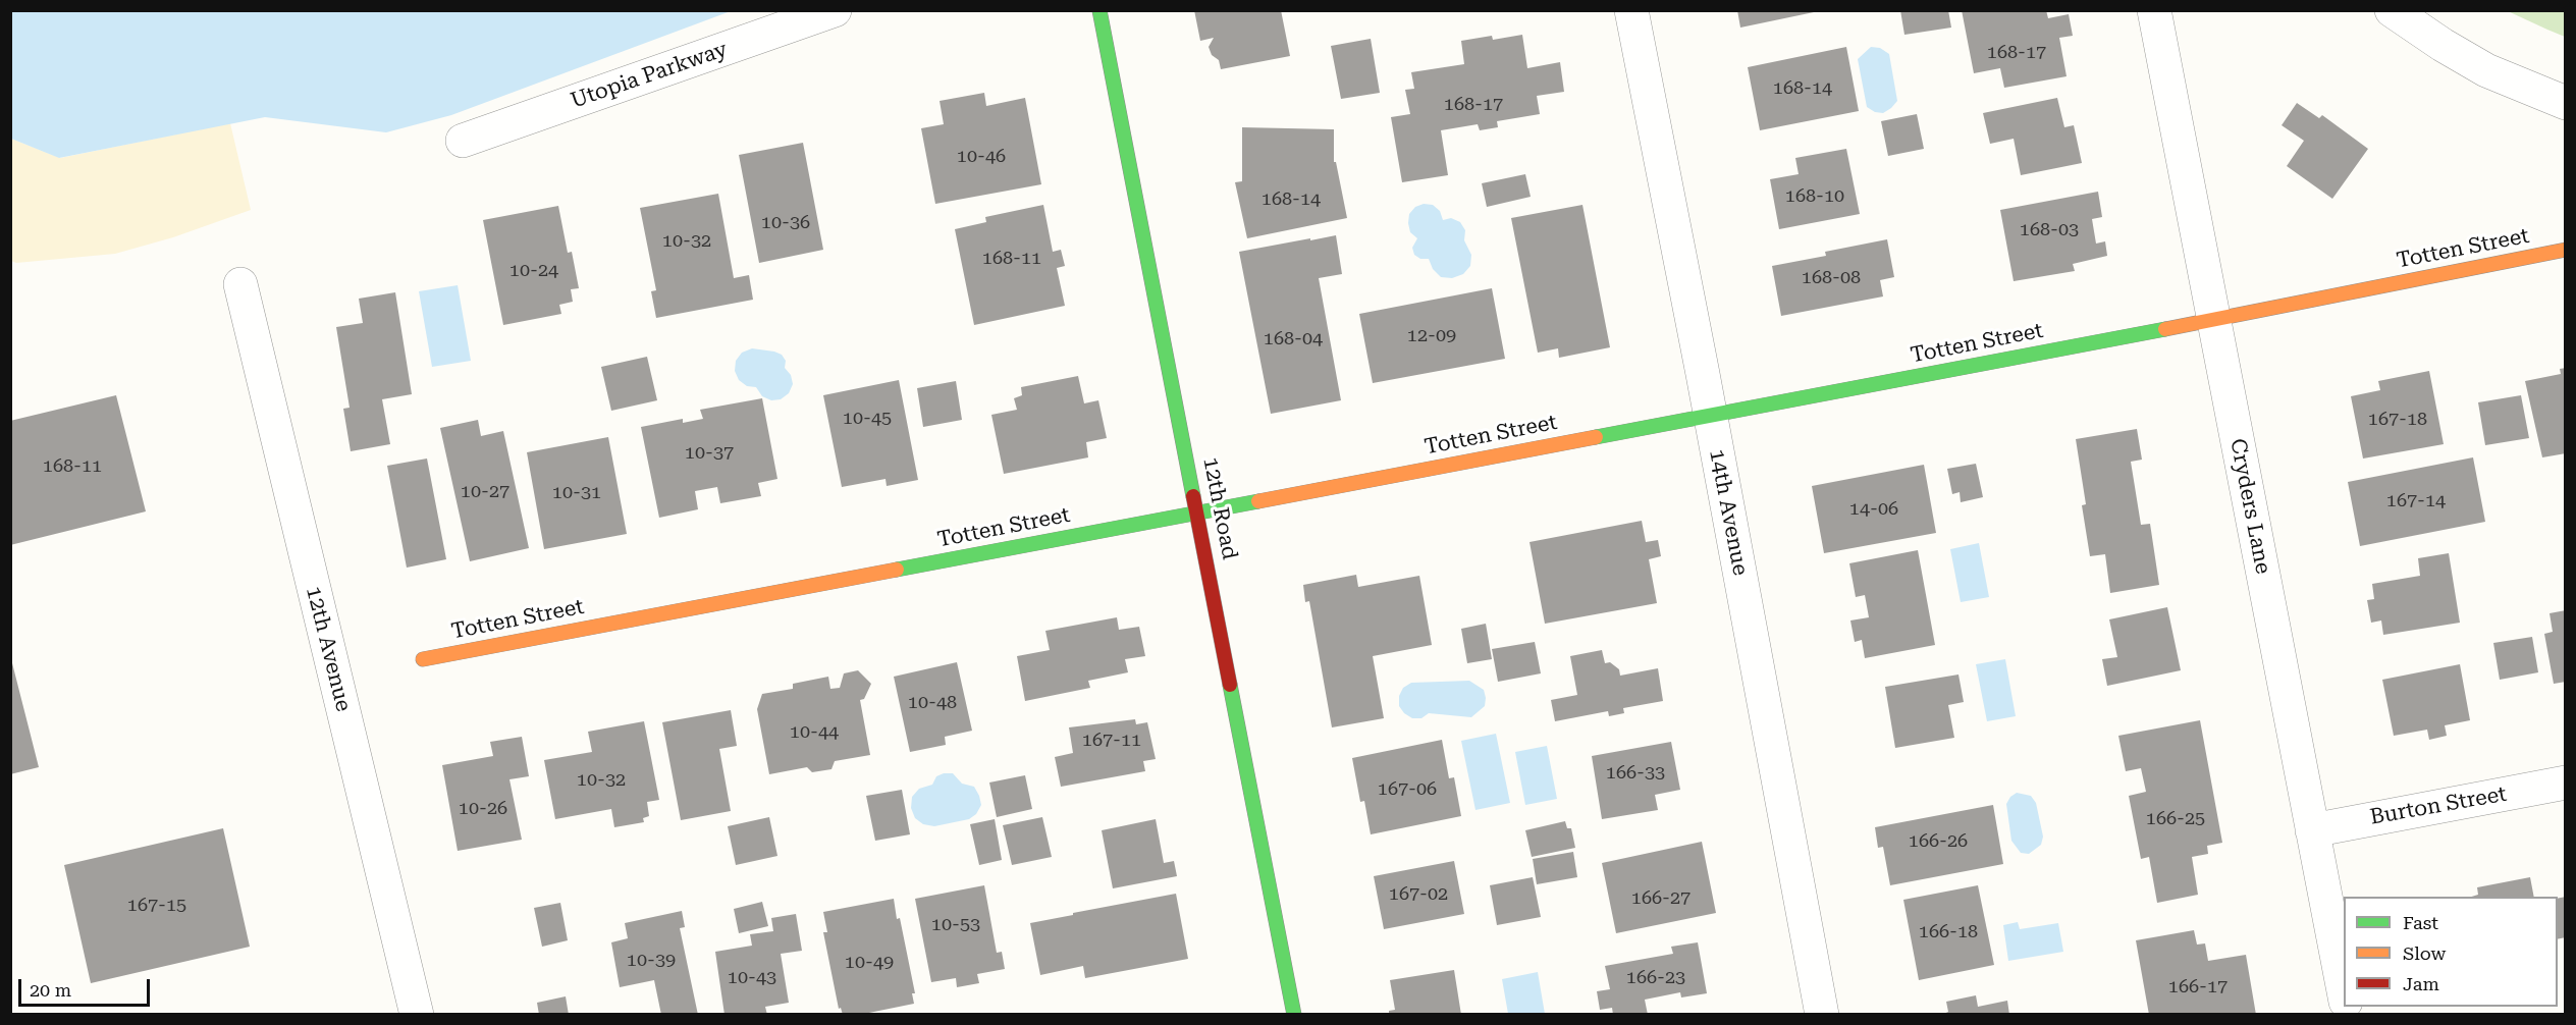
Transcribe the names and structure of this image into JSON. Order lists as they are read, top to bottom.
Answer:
{
  "streets": {
    "street": [
      "Utopia Parkway",
      "Totten Street",
      "Cryders Lane",
      "12th Road",
      "14th Avenue",
      "12th Avenue",
      "Burton Street"
    ]
  },
  "crossings": [
    ["Totten Street", "Cryders Lane"],
    ["Totten Street", "12th Road"],
    ["Totten Street", "14th Avenue"],
    ["Cryders Lane", "Burton Street"]
  ],
  "house_numbers": [
    "168-17",
    "168-14",
    "168-17",
    "10-46",
    "168-10",
    "168-14",
    "10-36",
    "168-03",
    "10-32",
    "168-11",
    "10-24",
    "168-08",
    "12-09",
    "168-04",
    "10-45",
    "167-18",
    "10-37",
    "168-11",
    "10-27",
    "10-31",
    "167-14",
    "14-06",
    "10-48",
    "10-44",
    "167-11",
    "166-33",
    "10-32",
    "167-06",
    "10-26",
    "166-25",
    "166-26",
    "167-02",
    "166-27",
    "167-15",
    "10-53",
    "166-18",
    "10-39",
    "10-49",
    "10-43",
    "166-23",
    "166-17"
  ],
  "legend": ["Fast", "Slow", "Jam"],
  "scale_bar": "20 m"
}
